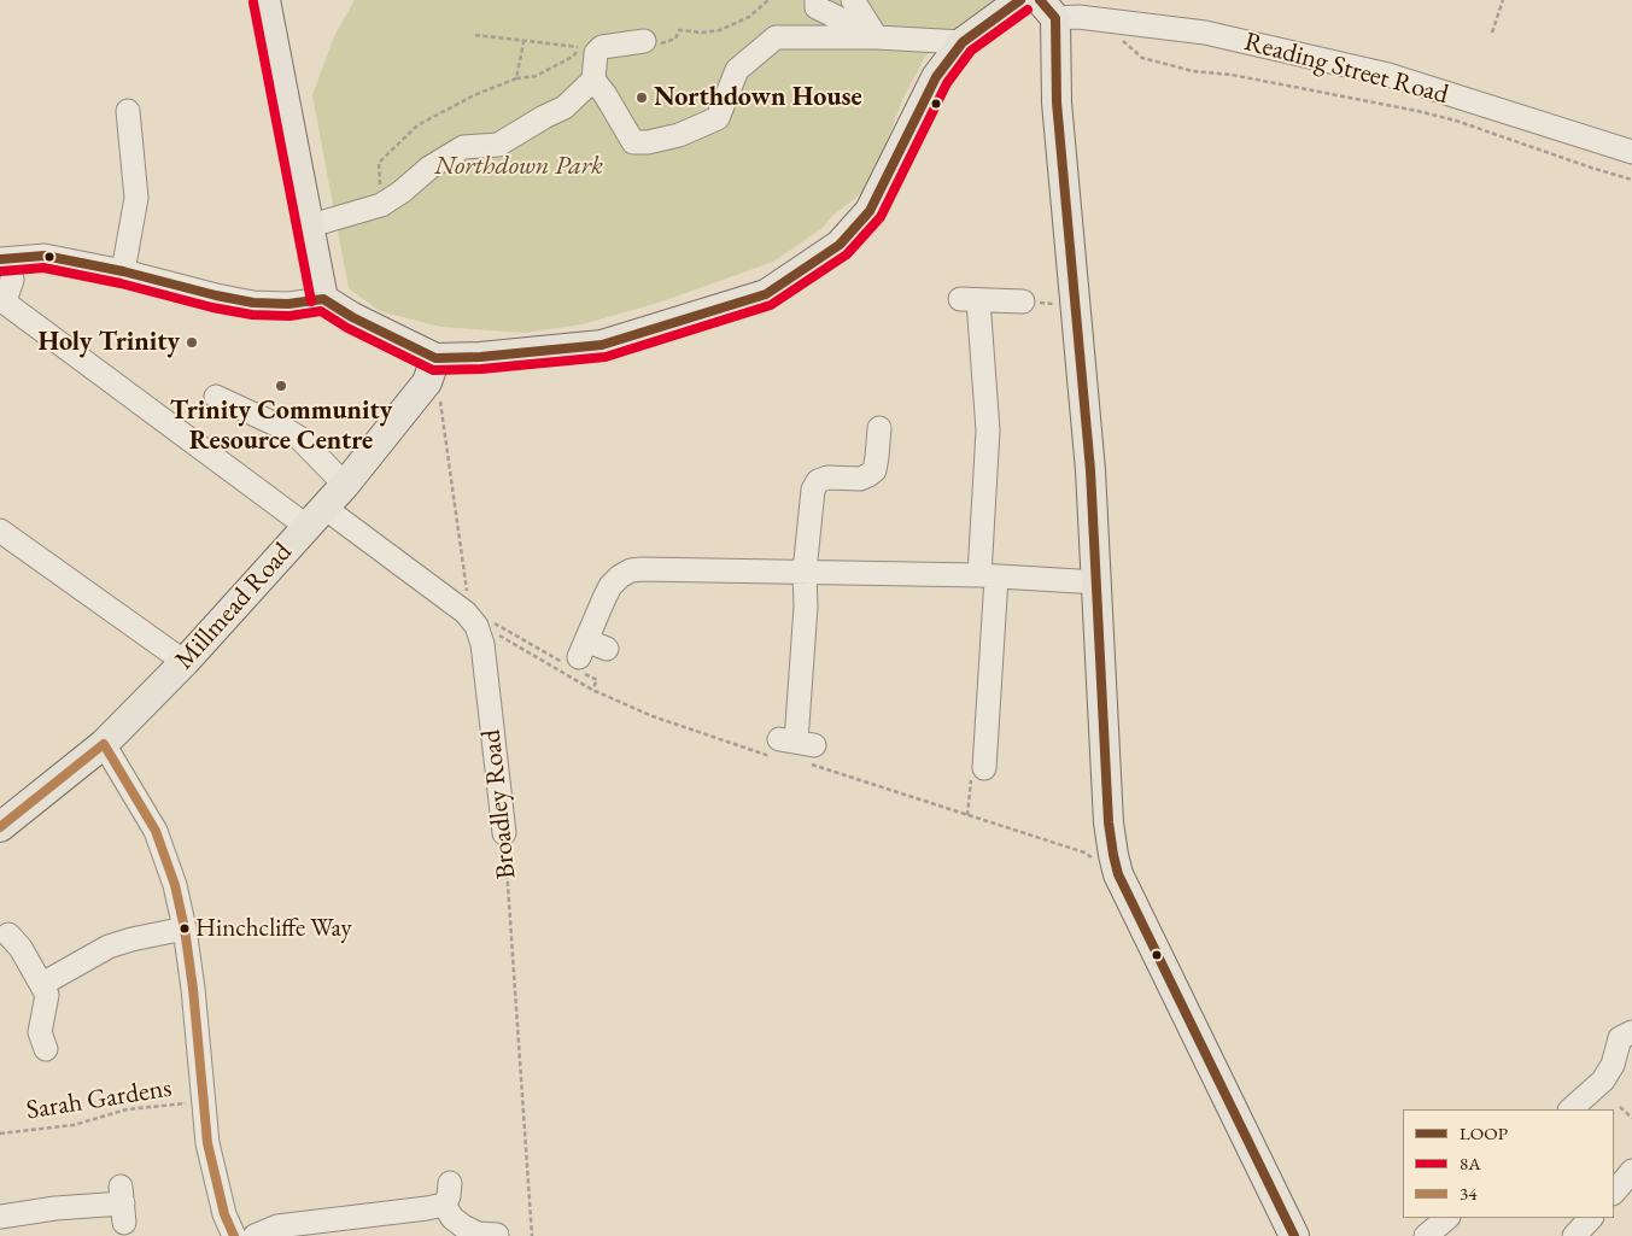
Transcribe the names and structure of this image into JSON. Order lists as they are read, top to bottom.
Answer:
{
  "streets": {
    "main road": ["Millmead Road"],
    "street": ["Reading Street Road", "Broadley Road"],
    "path": ["Sarah Gardens"]
  },
  "parks": ["Northdown Park"],
  "places": [
    "Northdown House",
    "Holy Trinity",
    "Trinity Community Resource Centre",
    "Hinchcliffe Way"
  ],
  "lines": ["transit line LOOP", "transit line 8A", "transit line 34"],
  "legend": ["LOOP", "8A", "34"]
}
